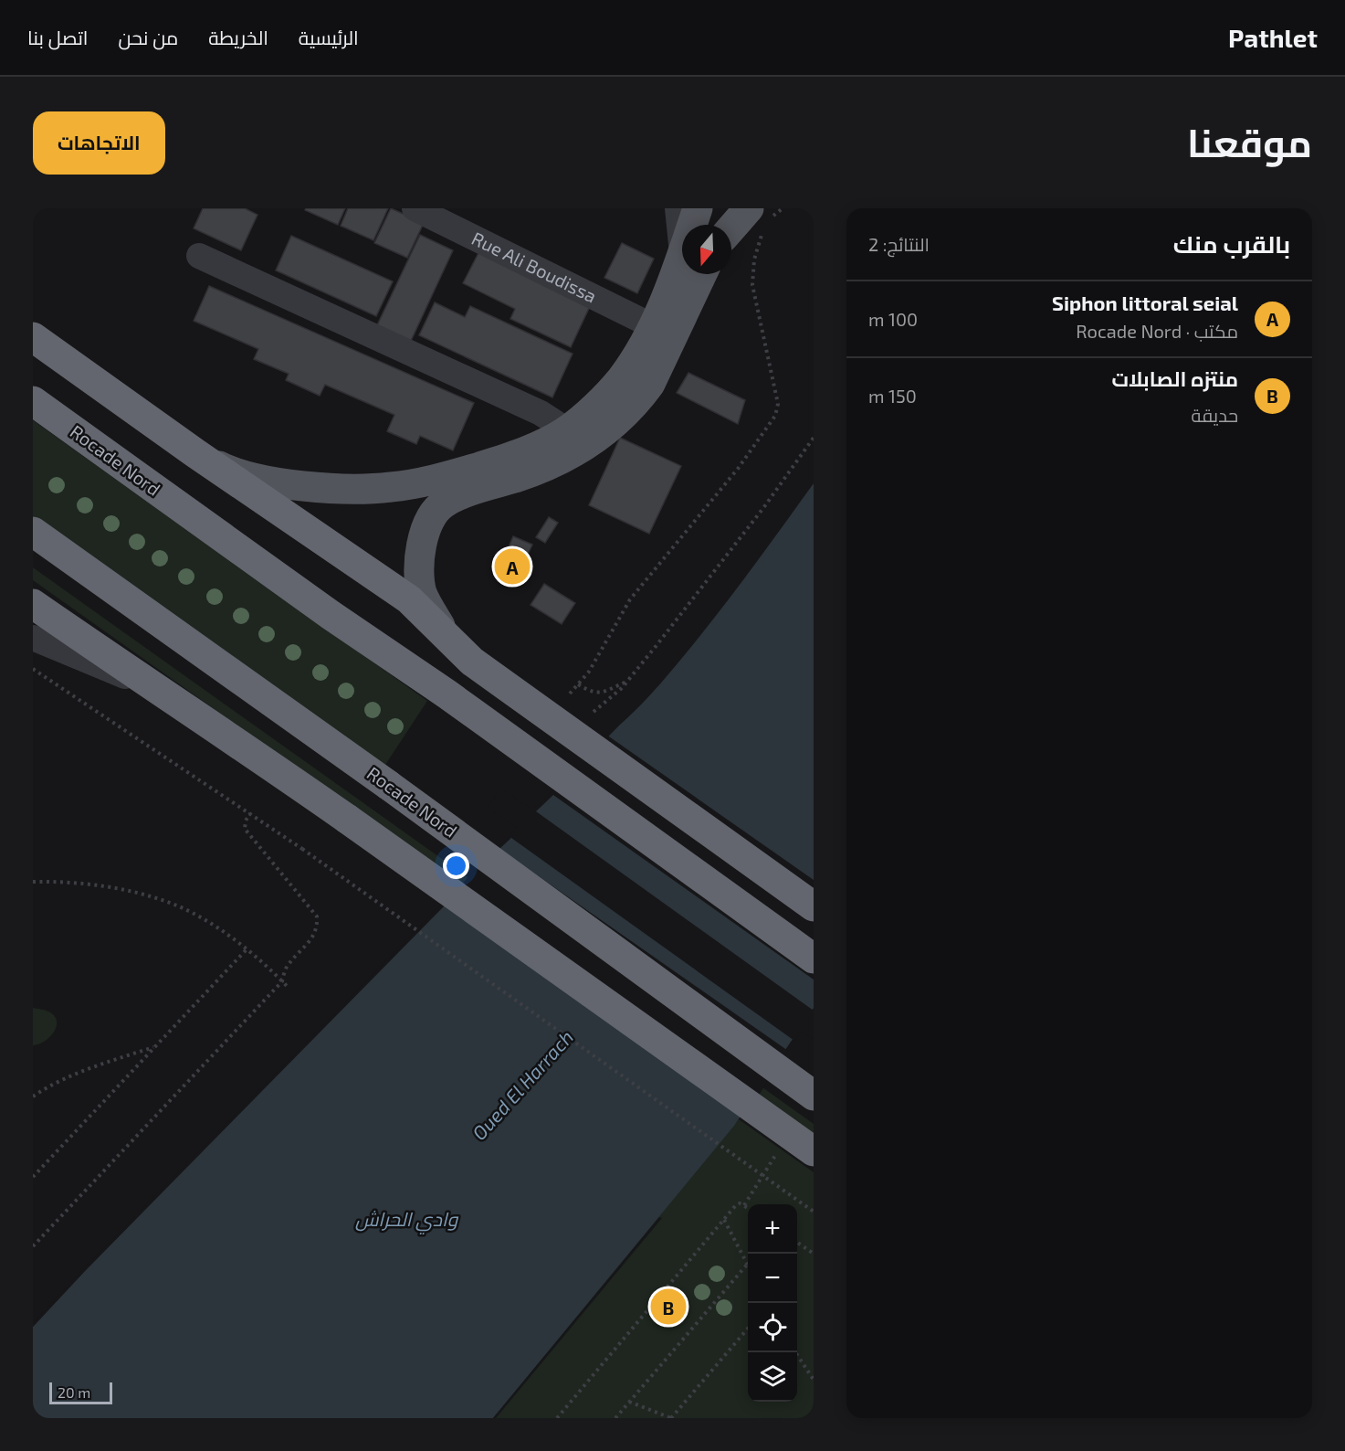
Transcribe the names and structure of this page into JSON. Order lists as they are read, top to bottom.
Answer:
{
  "streets": {
    "highway": ["Rocade Nord"],
    "street": ["Rue Ali Boudissa"]
  },
  "water": ["Oued El Harrach", "وادي الحراش"],
  "scale_bar": "20 m",
  "north": "bottom",
  "page": {
    "header": "Pathlet",
    "nav": [
      "الرئيسية",
      "الخريطة",
      "من نحن",
      "اتصل بنا"
    ],
    "title": "موقعنا",
    "buttons": "الاتجاهات",
    "heading": ["بالقرب منك", "النتائج: 2"],
    "list": [
      {
        "mark": "A",
        "name": "Siphon littoral seial",
        "note": "مكتب · Rocade Nord",
        "value": "100 m"
      },
      {
        "mark": "B",
        "name": "منتزه الصابلات",
        "note": "حديقة",
        "value": "150 m"
      }
    ],
    "pins": ["A", "B"],
    "map_buttons": ["+", "−"],
    "scale": "20 m"
  }
}
